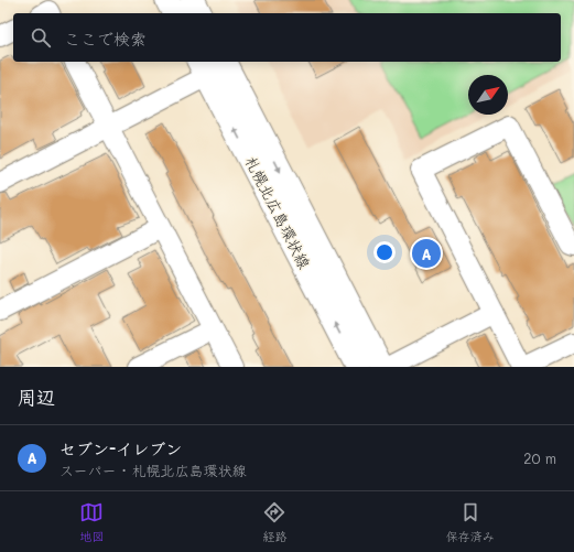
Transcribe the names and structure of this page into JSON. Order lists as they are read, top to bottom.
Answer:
{
  "streets": {
    "main road": ["札幌北広島環状線"]
  },
  "north": "top right",
  "page": {
    "search": "ここで検索",
    "pins": "A",
    "heading": "周辺",
    "list": [
      {
        "mark": "A",
        "name": "セブン-イレブン",
        "note": "スーパー · 札幌北広島環状線",
        "value": "20 m"
      }
    ],
    "nav": ["地図", "経路", "保存済み"]
  }
}
